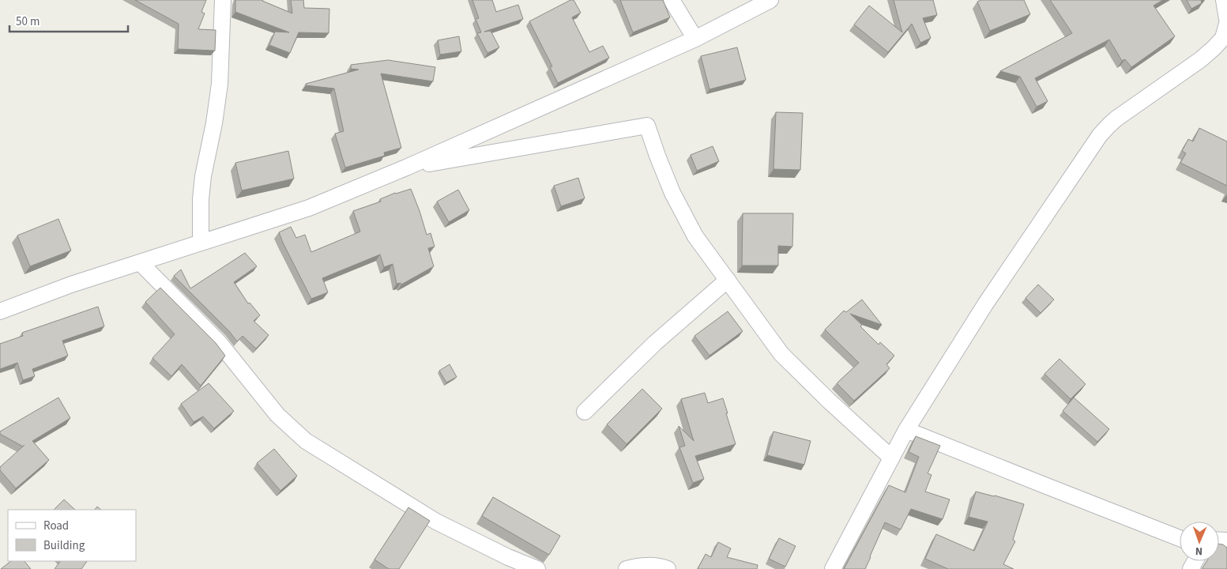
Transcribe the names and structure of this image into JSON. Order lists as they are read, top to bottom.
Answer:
{
  "legend": ["Road", "Building"],
  "scale_bar": "50 m",
  "north": "bottom"
}
